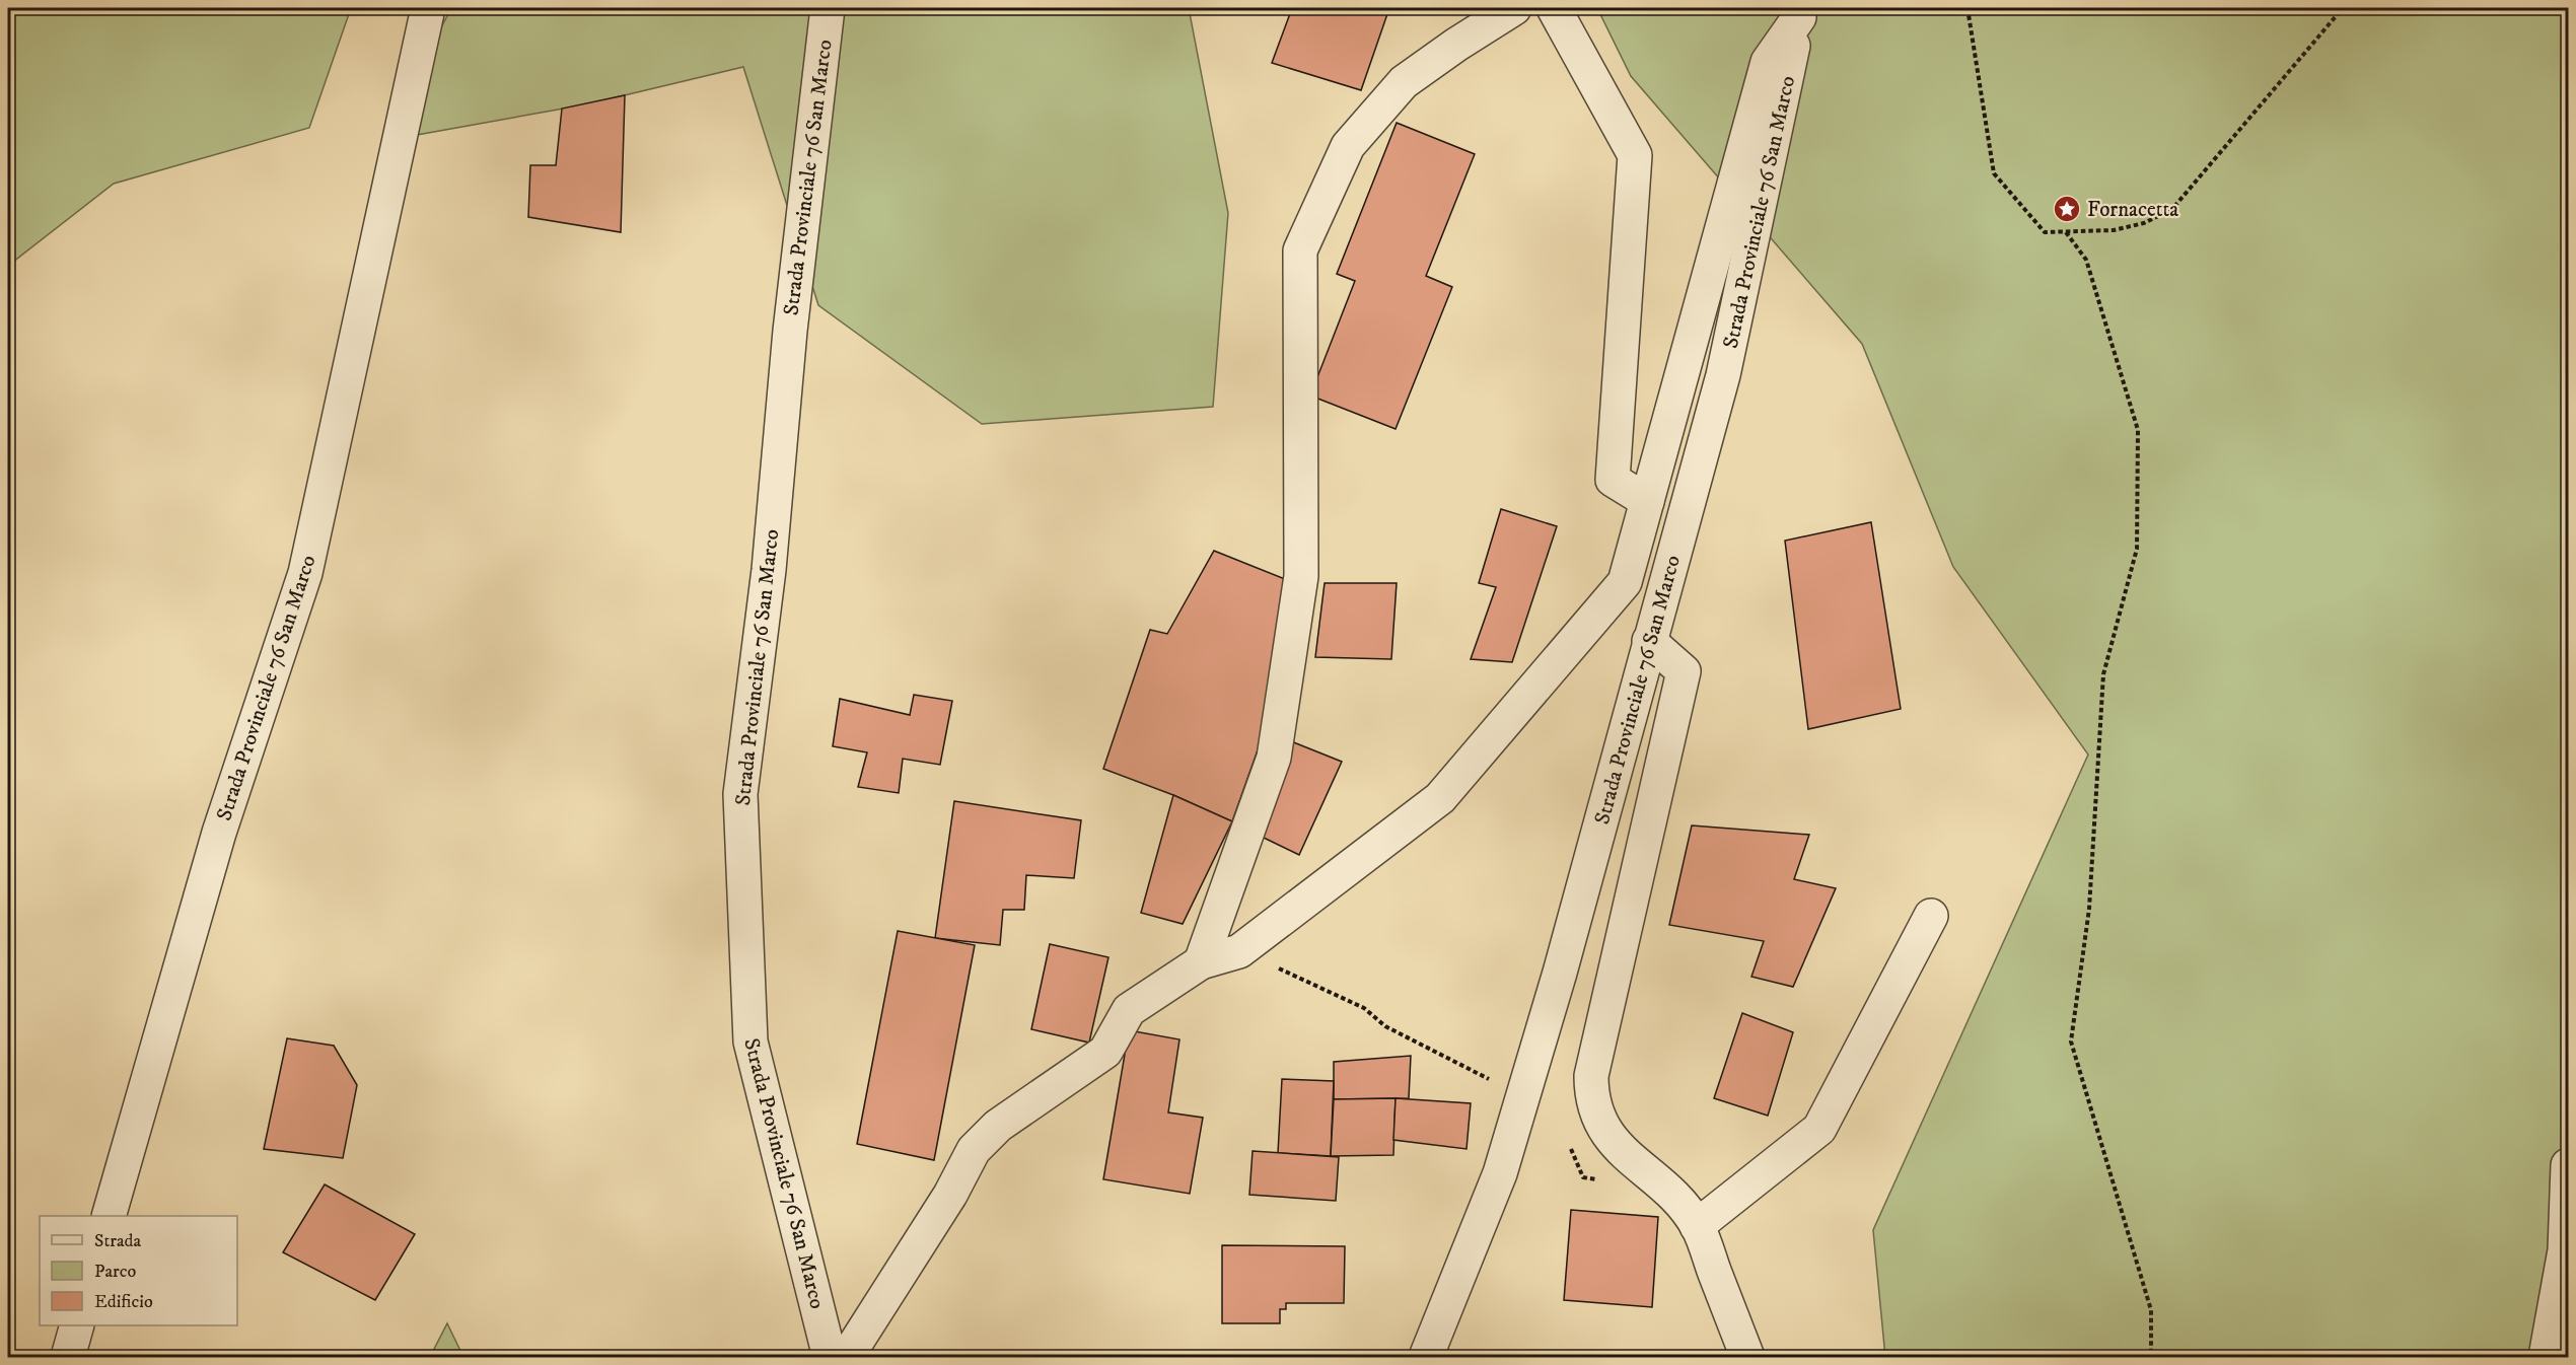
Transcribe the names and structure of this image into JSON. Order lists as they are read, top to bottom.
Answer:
{
  "streets": {
    "street": ["Strada Provinciale 76 San Marco"]
  },
  "places": {
    "place": ["Fornacetta"]
  },
  "legend": ["Strada", "Parco", "Edificio"]
}
